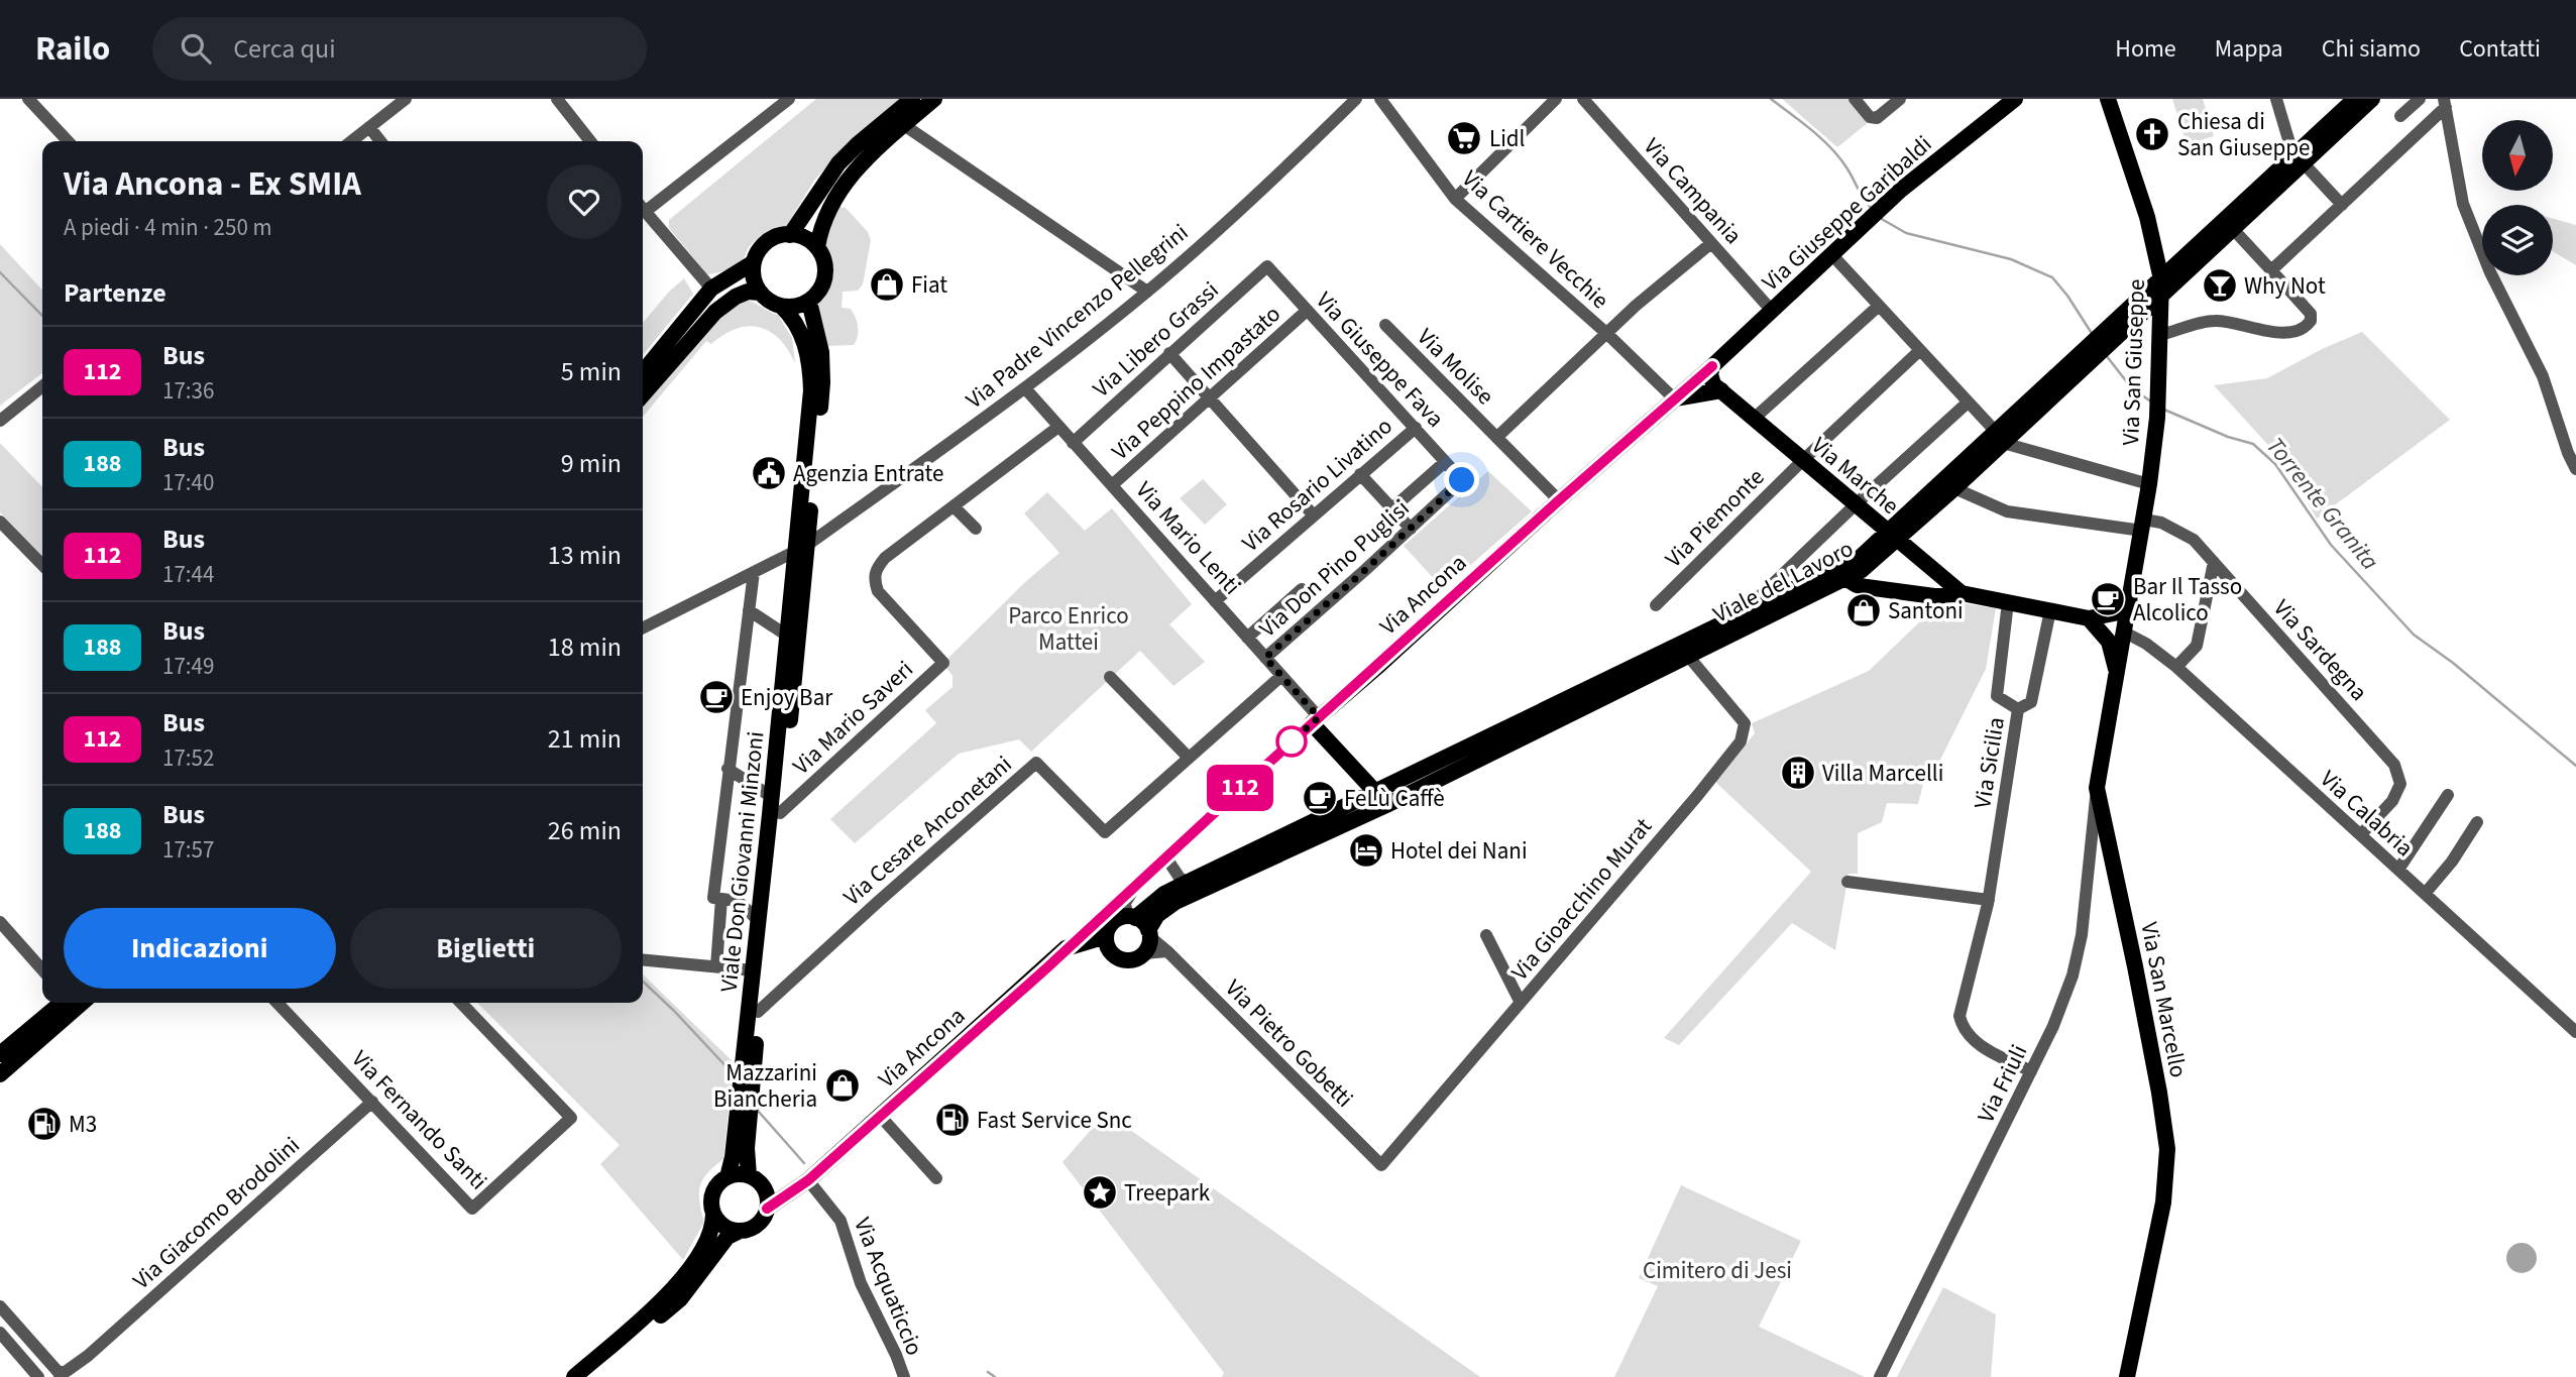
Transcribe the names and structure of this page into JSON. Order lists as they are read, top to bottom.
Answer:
{
  "streets": {
    "main road": [
      "Via Giuseppe Garibaldi",
      "Via San Giuseppe",
      "Via Marche",
      "Via Mario Lenti",
      "Viale del Lavoro",
      "Via Ancona",
      "Viale Don Giovanni Minzoni",
      "Via San Marcello"
    ],
    "street": [
      "Via Campania",
      "Via Cartiere Vecchie",
      "Via Padre Vincenzo Pellegrini",
      "Via Libero Grassi",
      "Via Giuseppe Fava",
      "Via Molise",
      "Via Peppino Impastato",
      "Via Rosario Livatino",
      "Via Piemonte",
      "Via Don Pino Puglisi",
      "Via Sardegna",
      "Via Mario Saveri",
      "Via Sicilia",
      "Via Calabria",
      "Via Cesare Anconetani",
      "Via Gioacchino Murat",
      "Via Pietro Gobetti",
      "Via Friuli",
      "Via Fernando Santi",
      "Via Giacomo Brodolini",
      "Via Acquaticcio"
    ]
  },
  "crossings": [
    ["Via Campania", "Via Giuseppe Garibaldi"],
    ["Via Campania", "Via Molise"],
    ["Via Giuseppe Garibaldi", "Via Marche"],
    ["Via Giuseppe Garibaldi", "Via Ancona"],
    ["Via Cartiere Vecchie", "Via Molise"],
    ["Via Cartiere Vecchie", "Via Ancona"],
    ["Via Padre Vincenzo Pellegrini", "Via Mario Lenti"],
    ["Via Padre Vincenzo Pellegrini", "Viale Don Giovanni Minzoni"],
    ["Via Libero Grassi", "Via Giuseppe Fava"],
    ["Via Libero Grassi", "Via Mario Lenti"],
    ["Via Giuseppe Fava", "Via Peppino Impastato"],
    ["Via Giuseppe Fava", "Via Rosario Livatino"],
    ["Via Giuseppe Fava", "Via Don Pino Puglisi"],
    ["Via San Giuseppe", "Viale del Lavoro"],
    ["Via San Giuseppe", "Via Sardegna"],
    ["Via San Giuseppe", "Via Calabria"],
    ["Via San Giuseppe", "Via San Marcello"],
    ["Via Molise", "Via Ancona"],
    ["Via Peppino Impastato", "Via Mario Lenti"],
    ["Via Marche", "Via Piemonte"],
    ["Via Marche", "Viale del Lavoro"],
    ["Via Marche", "Via Ancona"],
    ["Via Marche", "Via Sicilia"],
    ["Via Rosario Livatino", "Via Mario Lenti"],
    ["Via Mario Lenti", "Via Don Pino Puglisi"],
    ["Via Mario Lenti", "Viale del Lavoro"],
    ["Via Mario Lenti", "Via Ancona"],
    ["Via Mario Lenti", "Via Mario Saveri"],
    ["Via Mario Lenti", "Via Cesare Anconetani"],
    ["Viale del Lavoro", "Via Ancona"],
    ["Viale del Lavoro", "Via Sardegna"],
    ["Viale del Lavoro", "Via Gioacchino Murat"],
    ["Viale del Lavoro", "Via Pietro Gobetti"],
    ["Via Ancona", "Viale Don Giovanni Minzoni"],
    ["Via Ancona", "Via Pietro Gobetti"],
    ["Via Ancona", "Via Acquaticcio"],
    ["Via Sardegna", "Via Calabria"],
    ["Via Mario Saveri", "Viale Don Giovanni Minzoni"],
    ["Via Sicilia", "Via Friuli"],
    ["Via Calabria", "Via San Marcello"],
    ["Via Cesare Anconetani", "Viale Don Giovanni Minzoni"],
    ["Via Gioacchino Murat", "Via Pietro Gobetti"],
    ["Via San Marcello", "Via Friuli"],
    ["Via Fernando Santi", "Via Giacomo Brodolini"]
  ],
  "water": ["Torrente Granita"],
  "parks": ["Parco Enrico Mattei", "Cimitero di Jesi"],
  "places": {
    "church": ["Chiesa di San Giuseppe"],
    "supermarket": ["Lidl"],
    "shop": ["Fiat", "Santoni", "Mazzarini Biancheria"],
    "bar": ["Why Not"],
    "public building": ["Agenzia Entrate"],
    "cafe": ["Bar Il Tasso Alcolico", "Enjoy Bar", "FeLù Caffè"],
    "building": ["Villa Marcelli"],
    "hotel": ["Hotel dei Nani"],
    "fuel station": ["Fast Service Snc", "M3"],
    "place": ["Treepark"]
  },
  "lines": ["bus line 112"],
  "north": "bottom",
  "page": {
    "header": "Railo",
    "search": "Cerca qui",
    "nav": [
      "Home",
      "Mappa",
      "Chi siamo",
      "Contatti"
    ],
    "on_map": "112",
    "heading": [
      ["Via Ancona - Ex SMIA", "A piedi · 4 min · 250 m"],
      "Partenze"
    ],
    "list": [
      {
        "mark": "112",
        "name": "Bus",
        "note": "17:36",
        "value": "5 min"
      },
      {
        "mark": "188",
        "name": "Bus",
        "note": "17:40",
        "value": "9 min"
      },
      {
        "mark": "112",
        "name": "Bus",
        "note": "17:44",
        "value": "13 min"
      },
      {
        "mark": "188",
        "name": "Bus",
        "note": "17:49",
        "value": "18 min"
      },
      {
        "mark": "112",
        "name": "Bus",
        "note": "17:52",
        "value": "21 min"
      },
      {
        "mark": "188",
        "name": "Bus",
        "note": "17:57",
        "value": "26 min"
      }
    ],
    "buttons": ["Indicazioni", "Biglietti"]
  }
}
